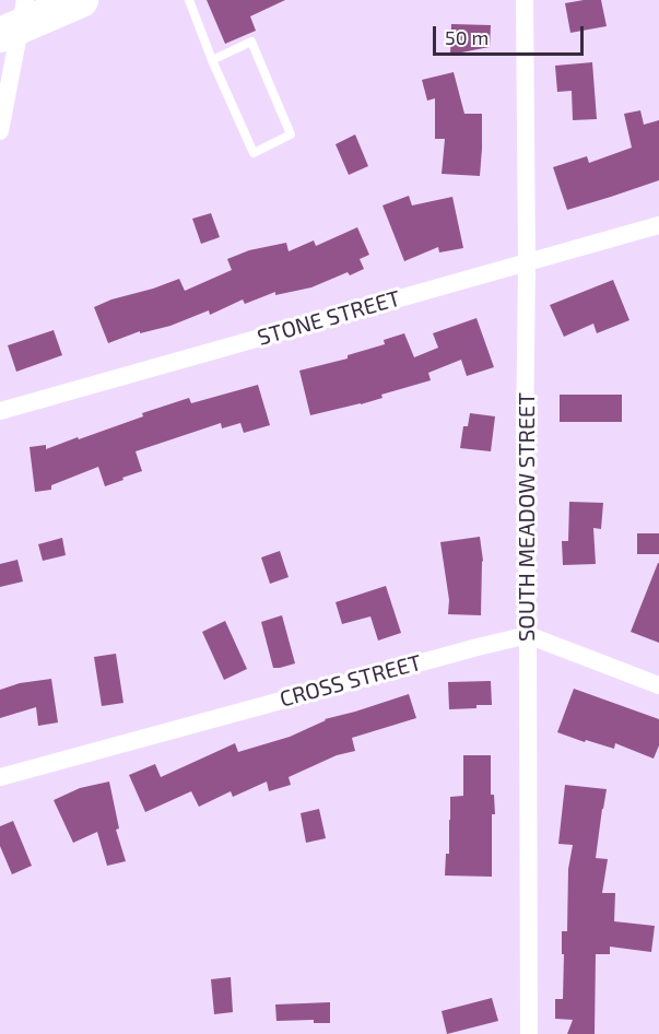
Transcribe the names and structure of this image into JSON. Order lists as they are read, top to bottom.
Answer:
{
  "streets": {
    "street": ["STONE STREET", "SOUTH MEADOW STREET", "CROSS STREET"]
  },
  "crossings": [
    ["STONE STREET", "SOUTH MEADOW STREET"],
    ["SOUTH MEADOW STREET", "CROSS STREET"]
  ],
  "scale_bar": "50 m"
}
